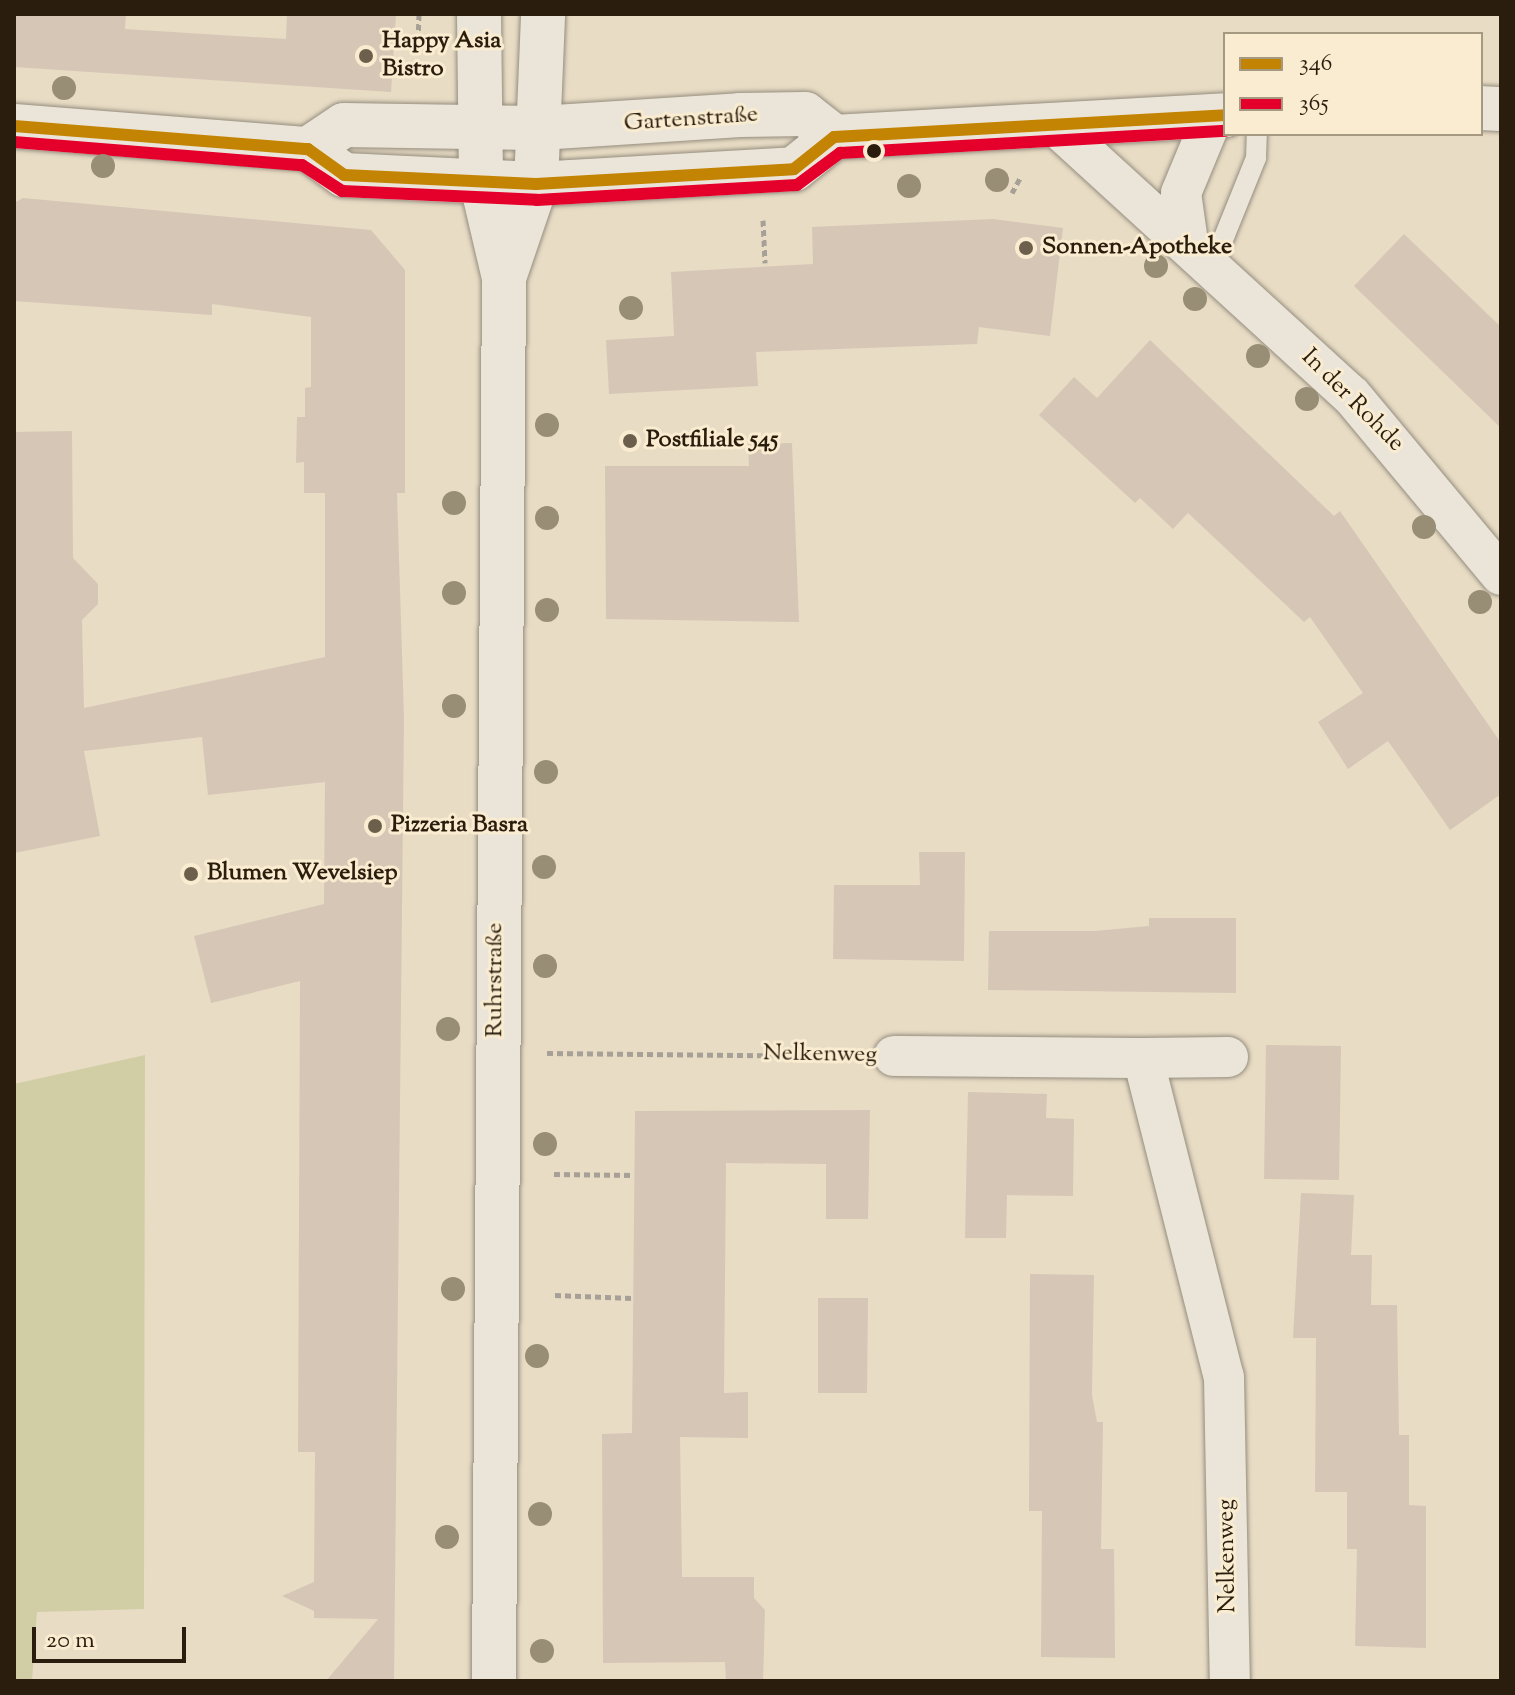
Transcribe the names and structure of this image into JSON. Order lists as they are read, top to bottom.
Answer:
{
  "streets": {
    "street": [
      "Gartenstraße",
      "In der Rohde",
      "Ruhrstraße",
      "Nelkenweg"
    ]
  },
  "crossings": [
    ["Gartenstraße", "Ruhrstraße"],
    ["Ruhrstraße", "Nelkenweg"]
  ],
  "places": [
    "Happy Asia Bistro",
    "Sonnen-Apotheke",
    "Postfiliale 545",
    "Pizzeria Basra",
    "Blumen Wevelsiep"
  ],
  "lines": ["transit line 346", "transit line 365"],
  "legend": ["346", "365"],
  "scale_bar": "20 m"
}
